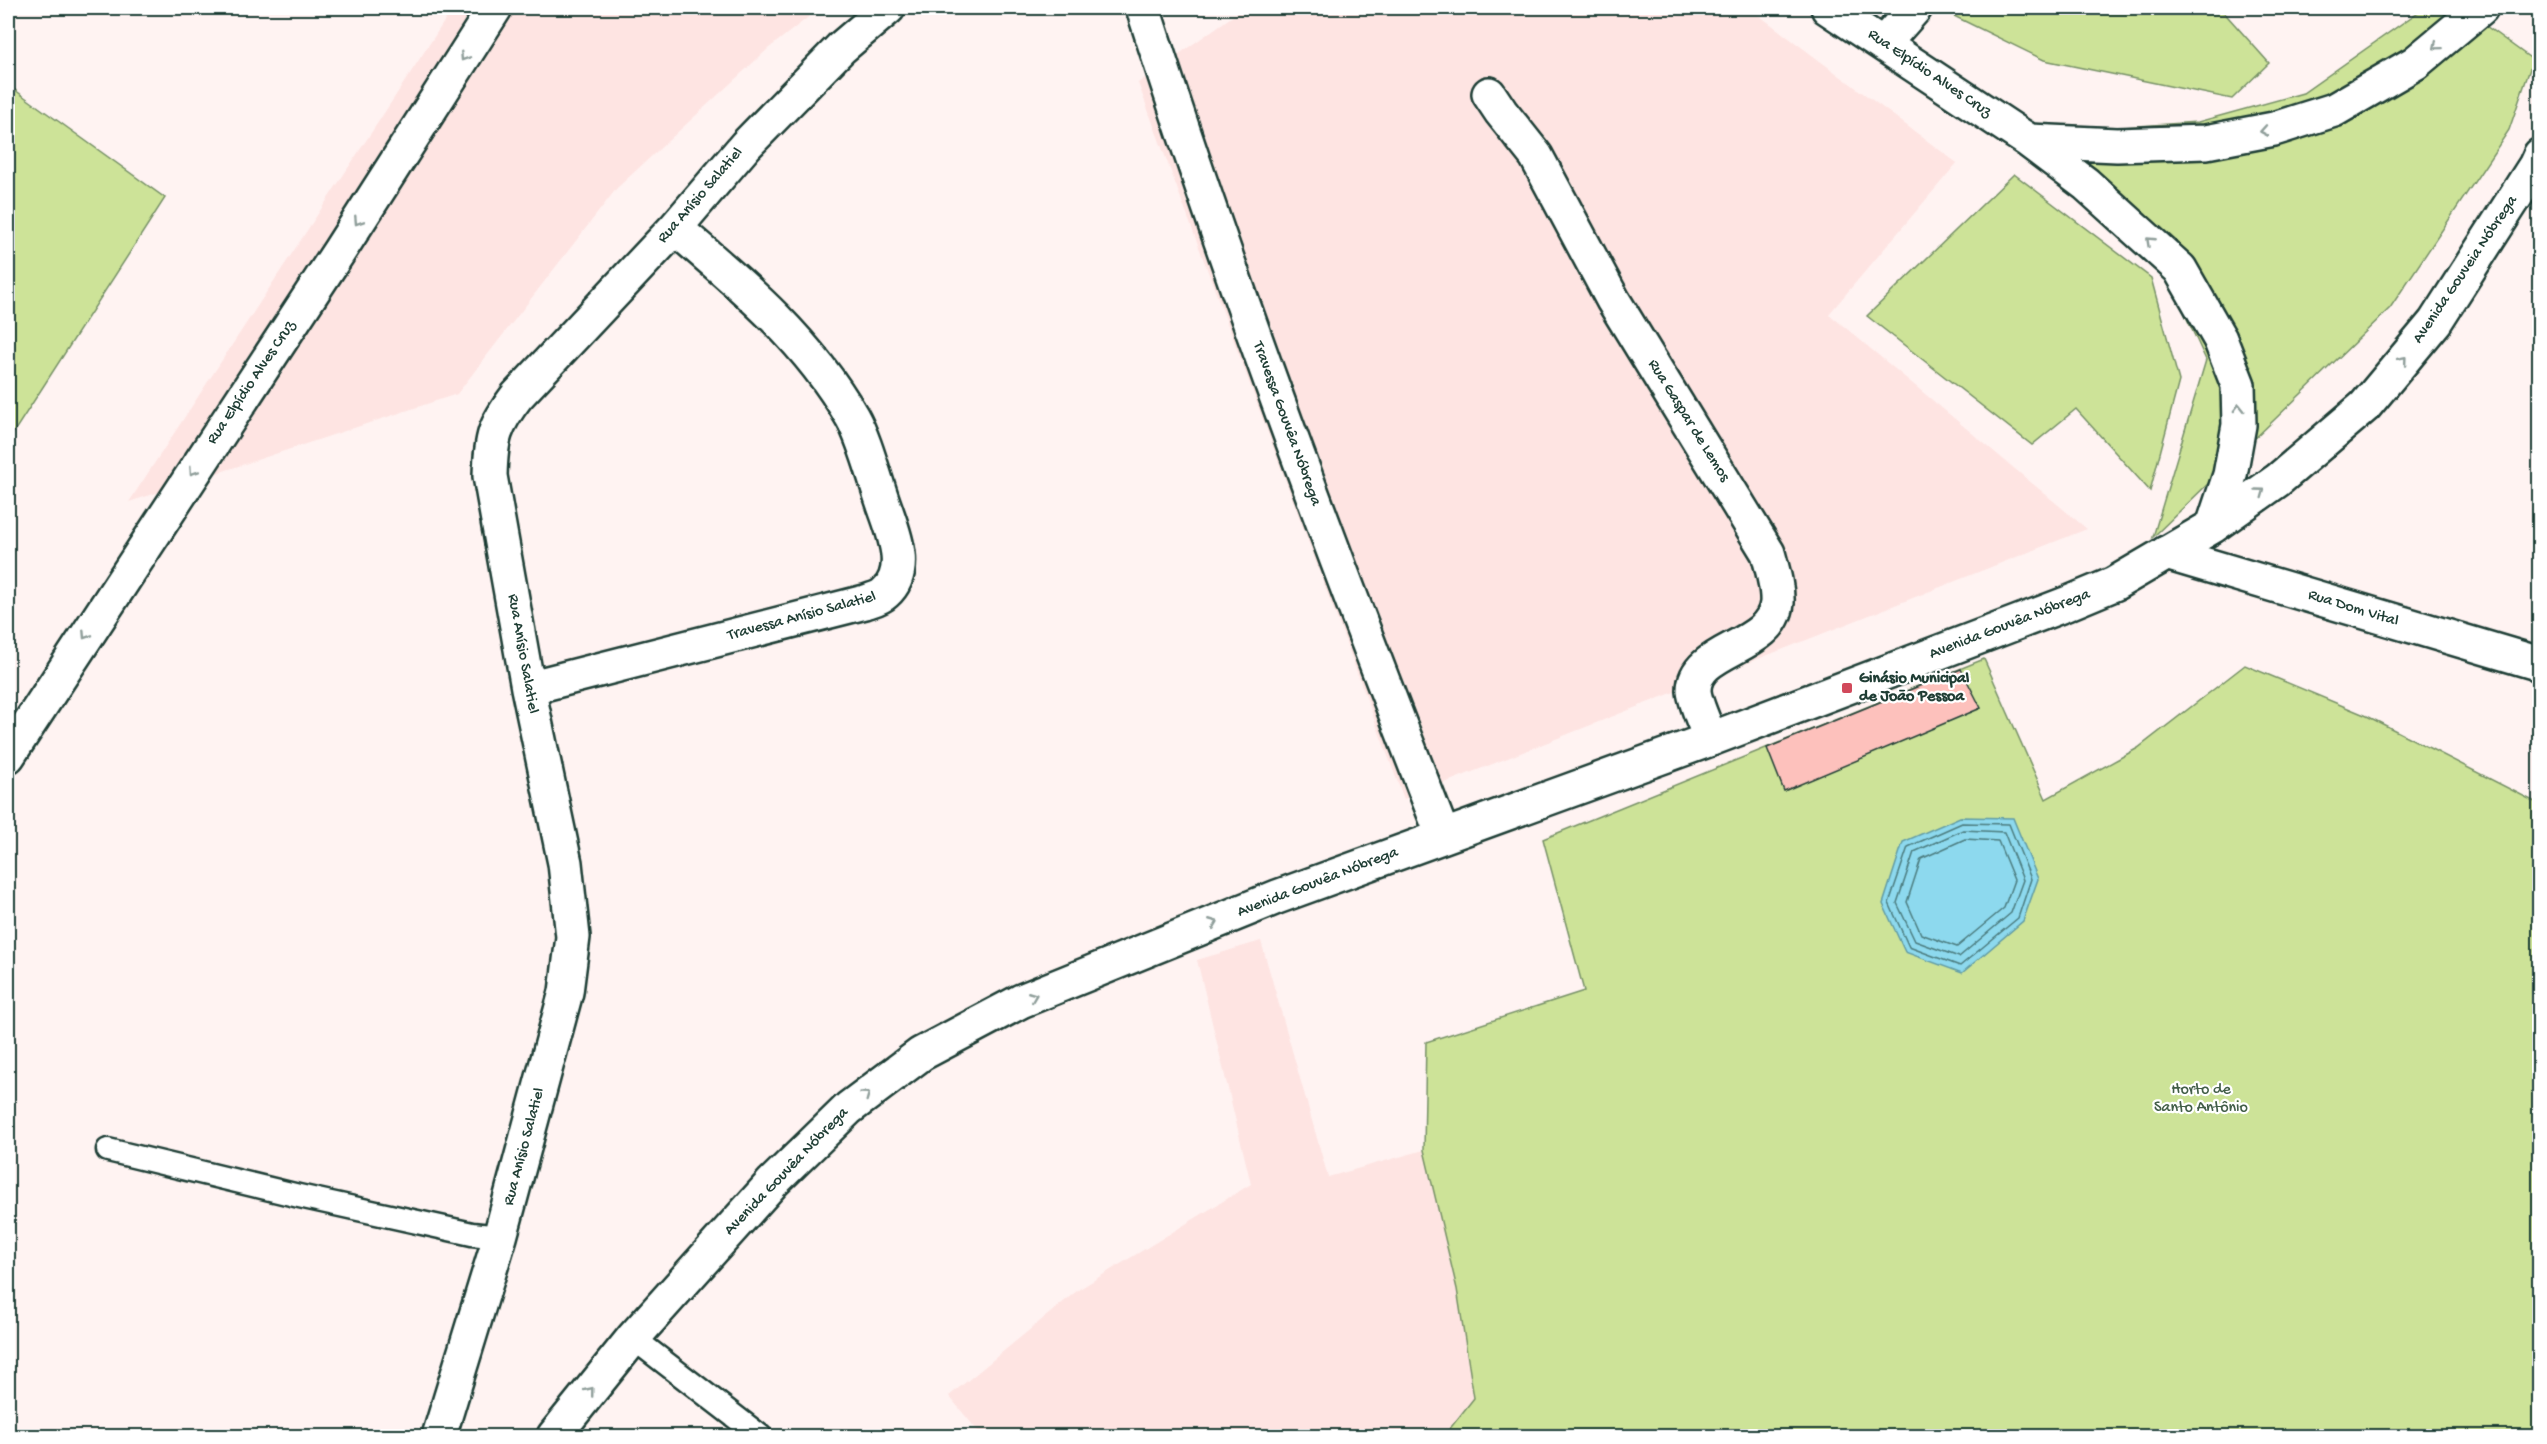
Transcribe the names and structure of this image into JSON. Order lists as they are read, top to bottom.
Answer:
{
  "streets": {
    "street": [
      "Rua Elpídio Alves Cruz",
      "Rua Anísio Salatiel",
      "Avenida Gouveia Nóbrega",
      "Rua Gaspar de Lemos",
      "Travessa Gouvêa Nóbrega",
      "Rua Dom Vital",
      "Travessa Anísio Salatiel",
      "Avenida Gouvêa Nóbrega"
    ]
  },
  "crossings": [
    ["Rua Anísio Salatiel", "Travessa Anísio Salatiel"],
    ["Avenida Gouveia Nóbrega", "Avenida Gouvêa Nóbrega"],
    ["Rua Gaspar de Lemos", "Avenida Gouvêa Nóbrega"],
    ["Travessa Gouvêa Nóbrega", "Avenida Gouvêa Nóbrega"],
    ["Rua Dom Vital", "Avenida Gouvêa Nóbrega"]
  ],
  "one_way": ["Rua Elpídio Alves Cruz", "Avenida Gouveia Nóbrega", "Avenida Gouvêa Nóbrega"],
  "parks": ["Horto de Santo Antônio"],
  "places": {
    "transit": ["Ginásio Municipal de João Pessoa"]
  }
}
